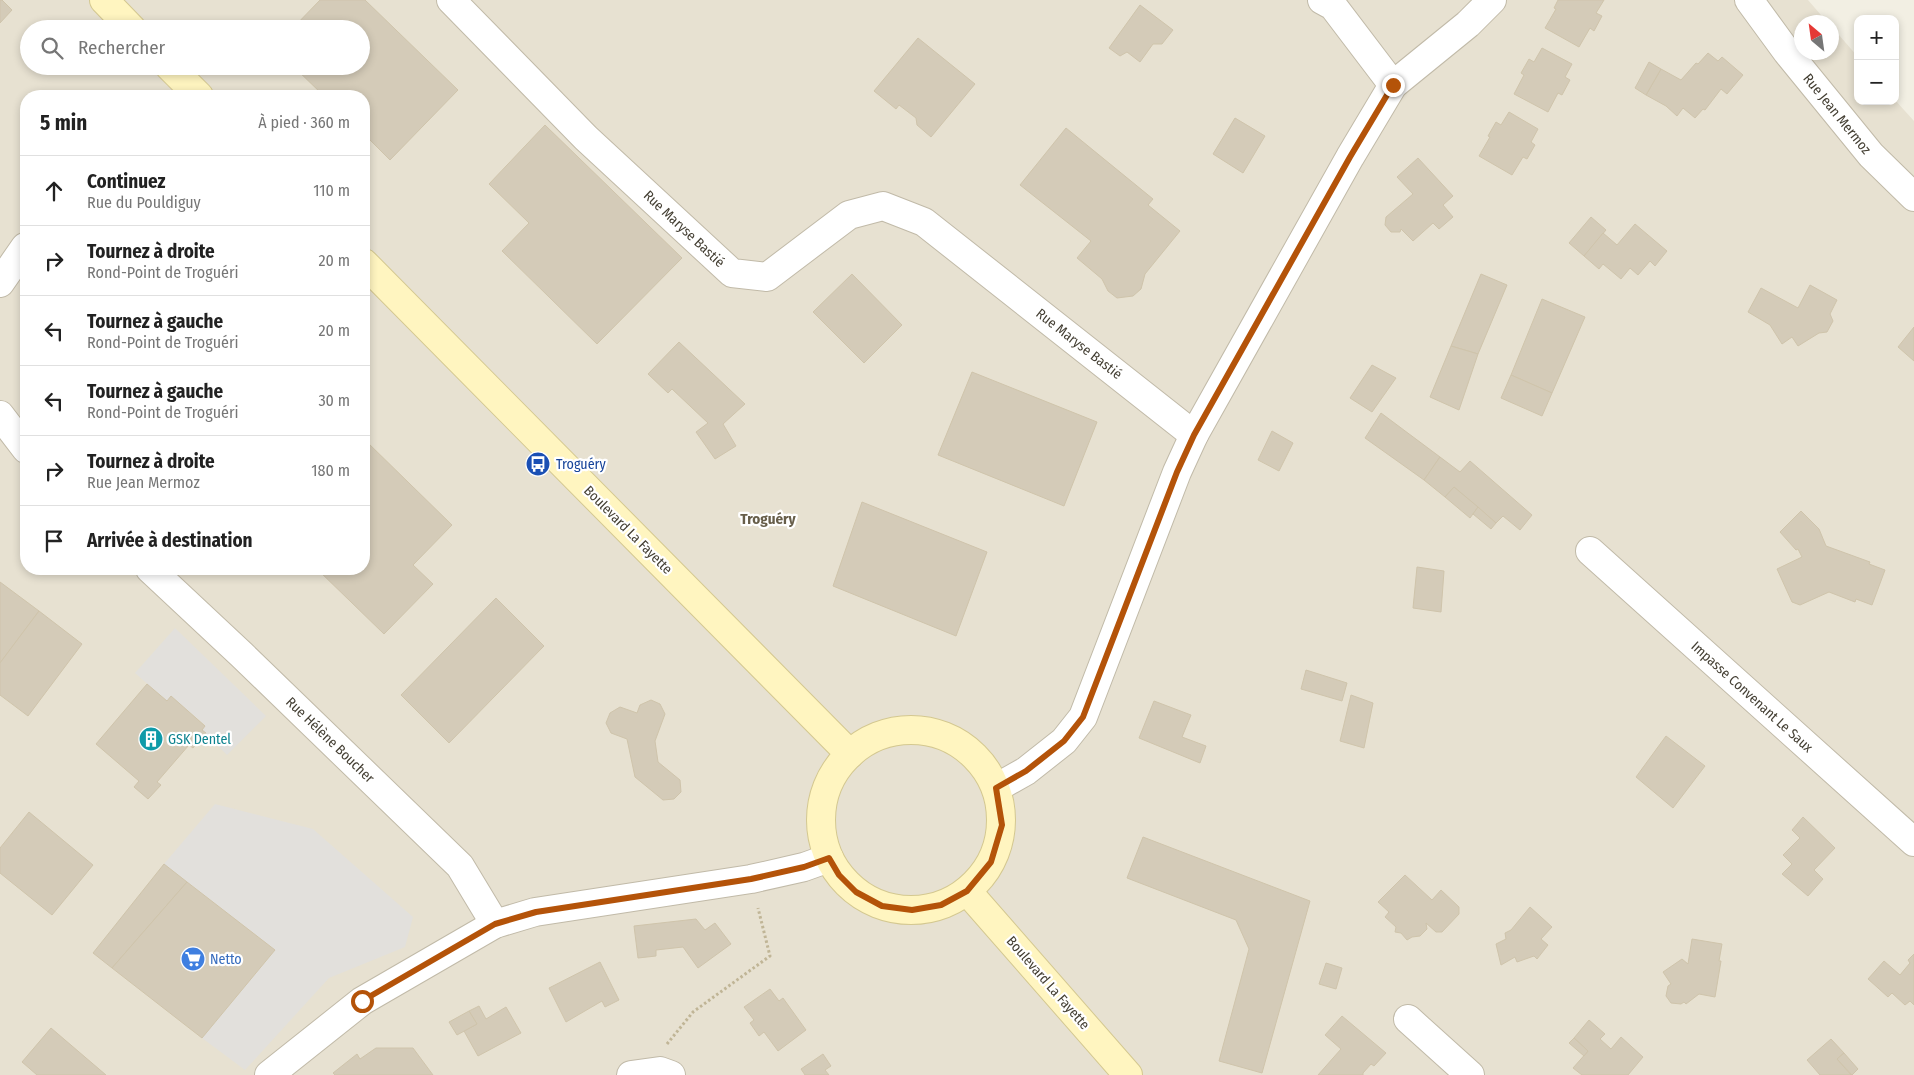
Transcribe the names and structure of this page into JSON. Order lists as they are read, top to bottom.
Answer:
{
  "streets": {
    "main road": ["Boulevard La Fayette"],
    "street": [
      "Rue Jean Mermoz",
      "Rue Maryse Bastié",
      "Impasse Convenant Le Saux",
      "Rue Hélène Boucher"
    ]
  },
  "districts": ["Troguéry"],
  "places": {
    "bus stop": ["Troguéry"],
    "building": ["GSK Dentel"],
    "supermarket": ["Netto"]
  },
  "north": "top left",
  "page": {
    "map_buttons": ["+", "−"],
    "search": "Rechercher",
    "heading": ["5 min", "À pied · 360 m"],
    "list": [
      ["Continuez", "Rue du Pouldiguy", "110 m"],
      ["Tournez à droite", "Rond-Point de Troguéri", "20 m"],
      ["Tournez à gauche", "Rond-Point de Troguéri", "20 m"],
      ["Tournez à gauche", "Rond-Point de Troguéri", "30 m"],
      ["Tournez à droite", "Rue Jean Mermoz", "180 m"],
      "Arrivée à destination"
    ]
  }
}
